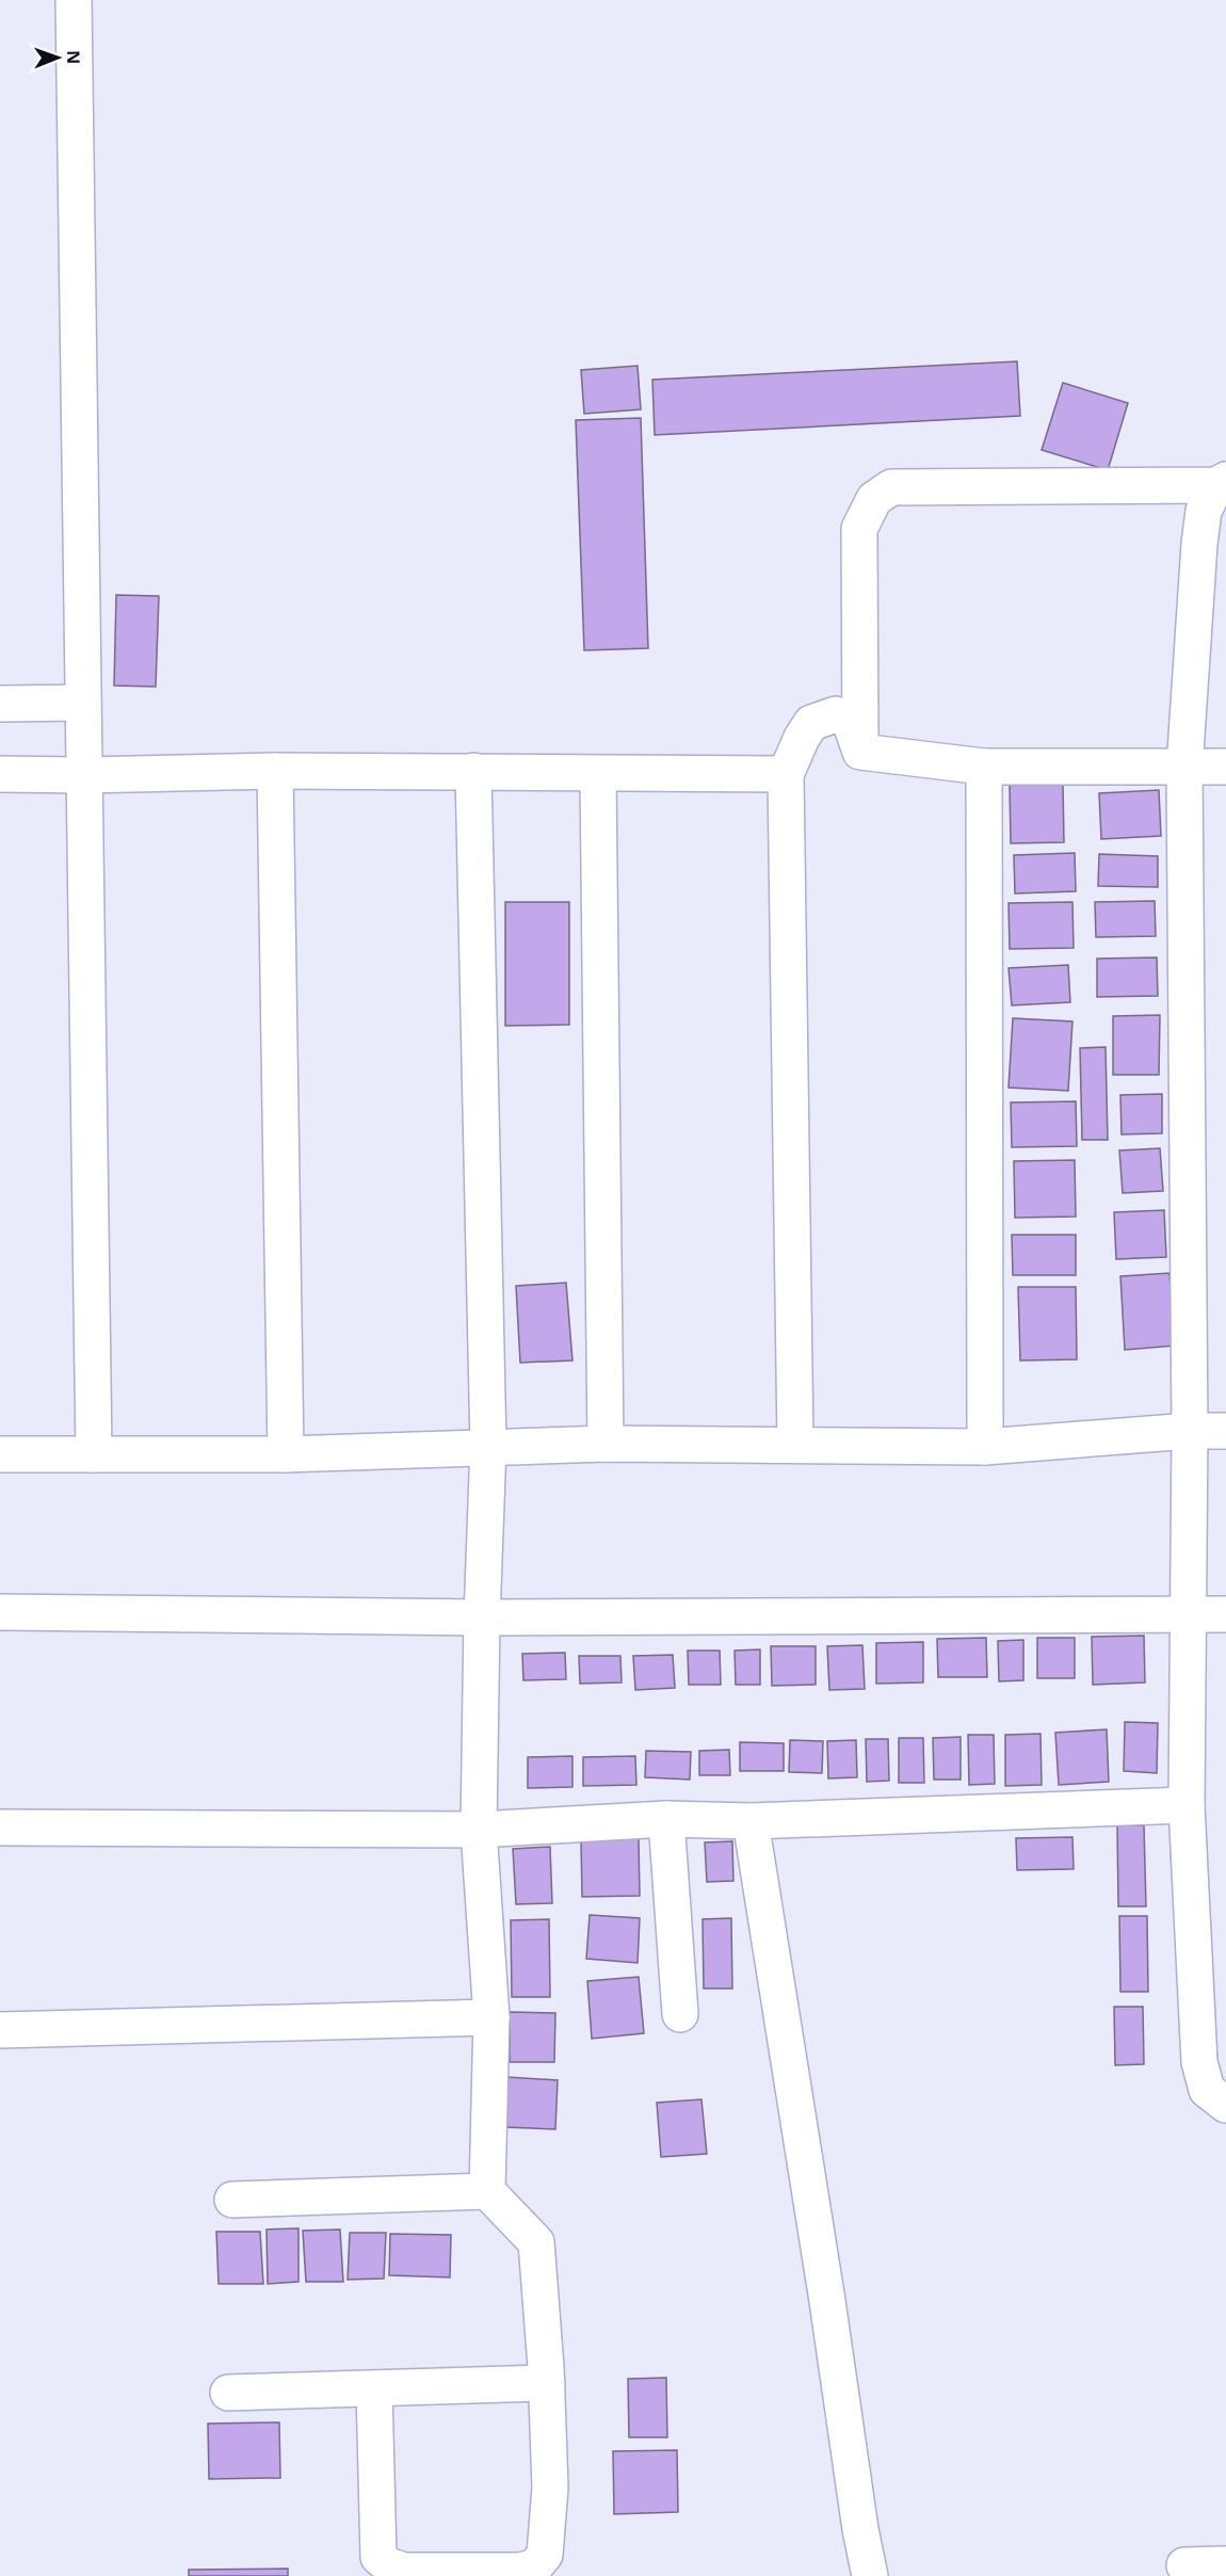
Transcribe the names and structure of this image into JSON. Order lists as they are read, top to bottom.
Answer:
{
  "north": "right"
}
